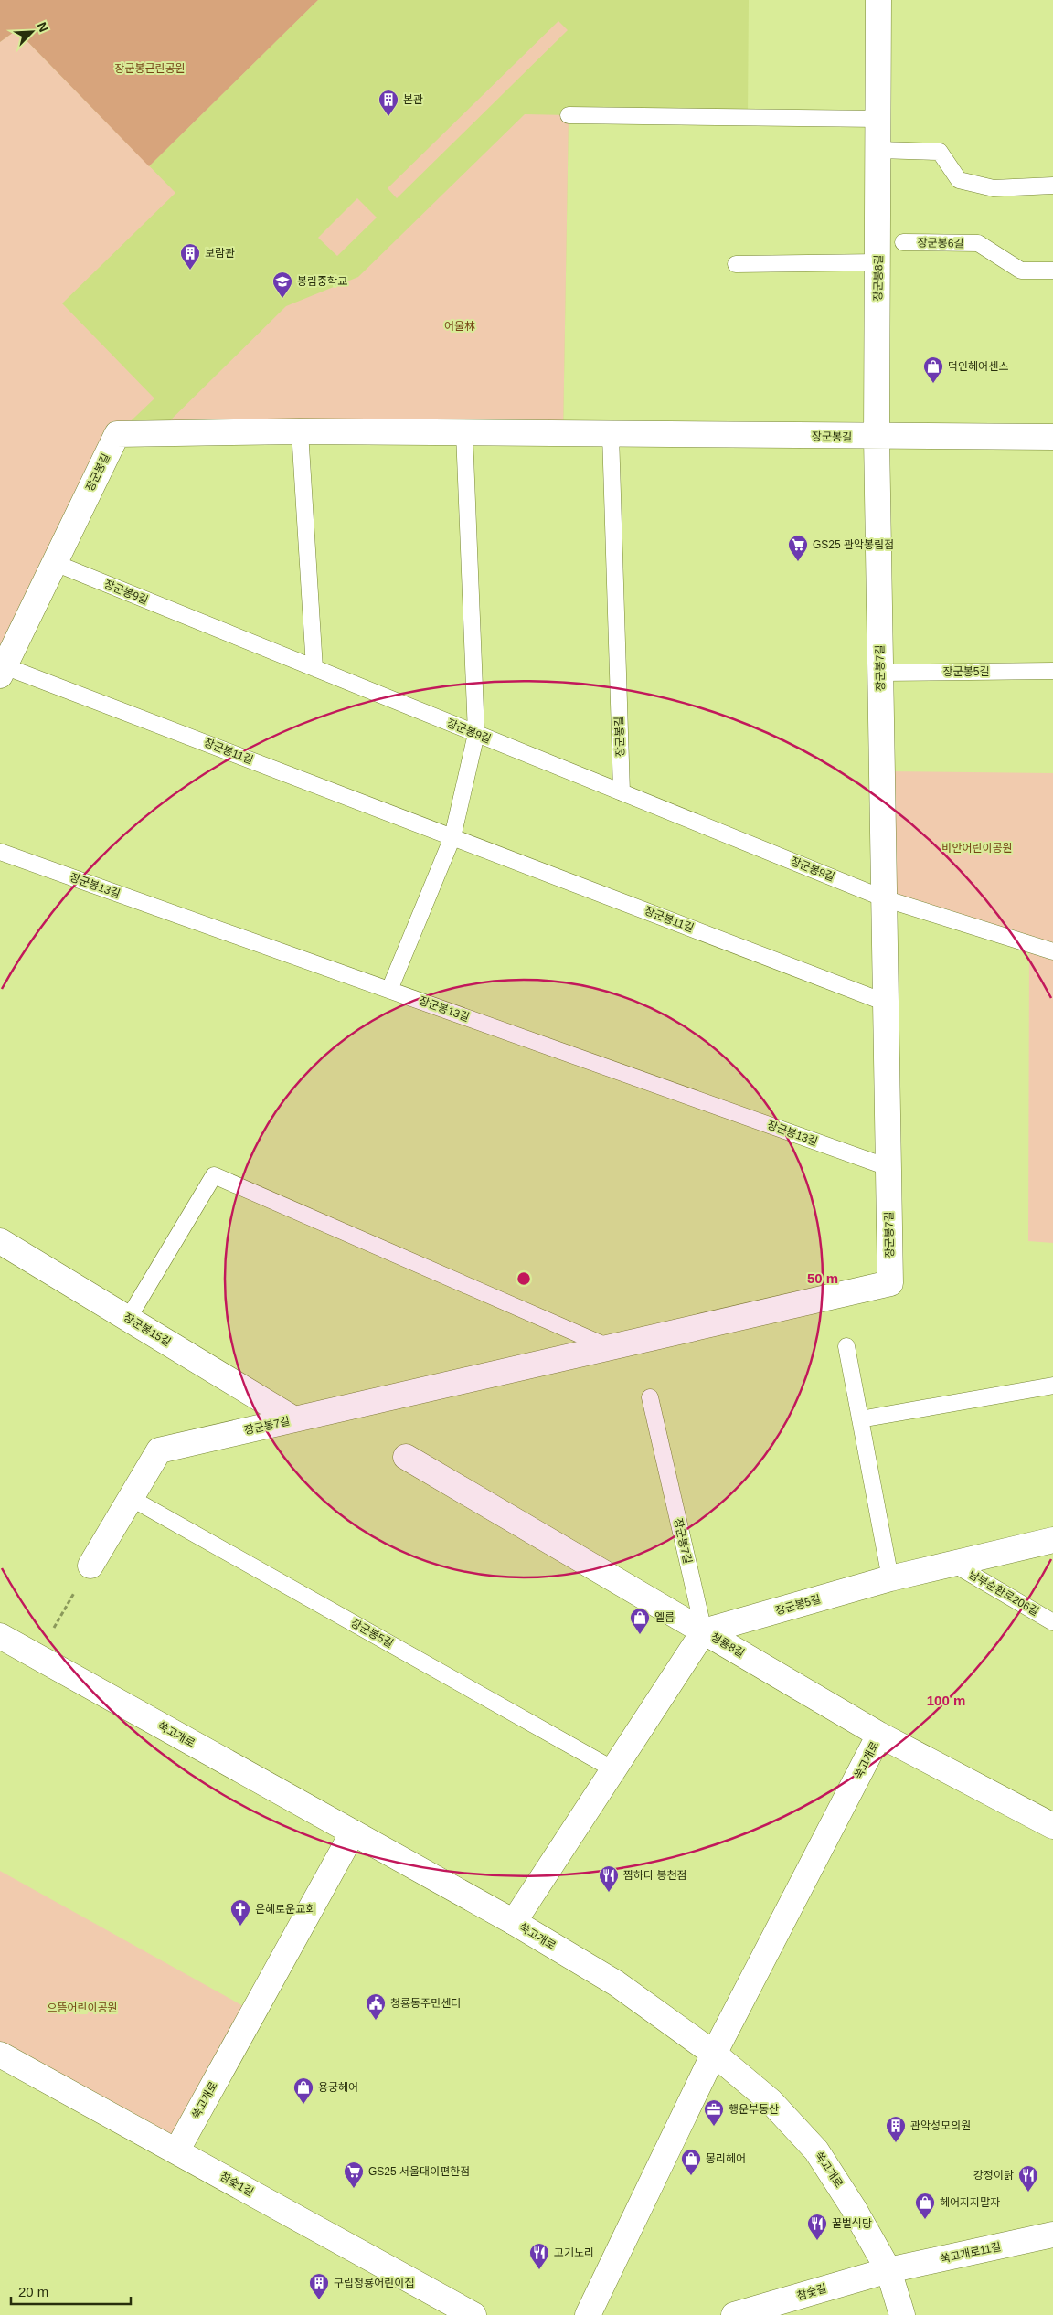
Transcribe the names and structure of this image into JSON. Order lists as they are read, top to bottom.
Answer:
{
  "streets": {
    "street": [
      "장군봉8길",
      "장군봉길",
      "장군봉7길",
      "장군봉5길",
      "장군봉15길",
      "청룡8길",
      "쑥고개로",
      "참숯1길",
      "쑥고개로11길",
      "참숯길"
    ],
    "lane": [
      "장군봉6길",
      "장군봉9길",
      "장군봉11길",
      "장군봉13길",
      "남부순환로206길"
    ]
  },
  "crossings": [
    ["장군봉8길", "장군봉길"],
    ["장군봉8길", "장군봉7길"],
    ["장군봉길", "장군봉9길"],
    ["장군봉길", "장군봉7길"],
    ["장군봉길", "장군봉11길"],
    ["장군봉9길", "장군봉7길"],
    ["장군봉7길", "장군봉5길"],
    ["장군봉7길", "장군봉11길"],
    ["장군봉7길", "장군봉13길"],
    ["장군봉7길", "장군봉15길"],
    ["장군봉7길", "청룡8길"],
    ["장군봉5길", "남부순환로206길"],
    ["장군봉5길", "청룡8길"],
    ["청룡8길", "쑥고개로"],
    ["쑥고개로", "참숯1길"],
    ["쑥고개로", "쑥고개로11길"],
    ["쑥고개로", "참숯길"],
    ["쑥고개로11길", "참숯길"]
  ],
  "parks": [
    "장군봉근린공원",
    "어울林",
    "비안어린이공원",
    "으뜸어린이공원"
  ],
  "places": {
    "building": [
      "본관",
      "보람관",
      "관악성모의원",
      "구립청룡어린이집"
    ],
    "school or university": ["봉림중학교"],
    "shop": [
      "덕인헤어센스",
      "엘름",
      "용궁헤어",
      "몽리헤어",
      "헤어지지말자"
    ],
    "supermarket": ["GS25 관악봉림점", "GS25 서울대이편한점"],
    "restaurant": [
      "찜하다 봉천점",
      "강정이닭",
      "꿀벌식당",
      "고기노리"
    ],
    "church": ["은혜로운교회"],
    "public building": ["청룡동주민센터"],
    "office": ["행운부동산"]
  },
  "scale_bar": "20 m",
  "north": "top right",
  "rings": ["50 m", "100 m"]
}
